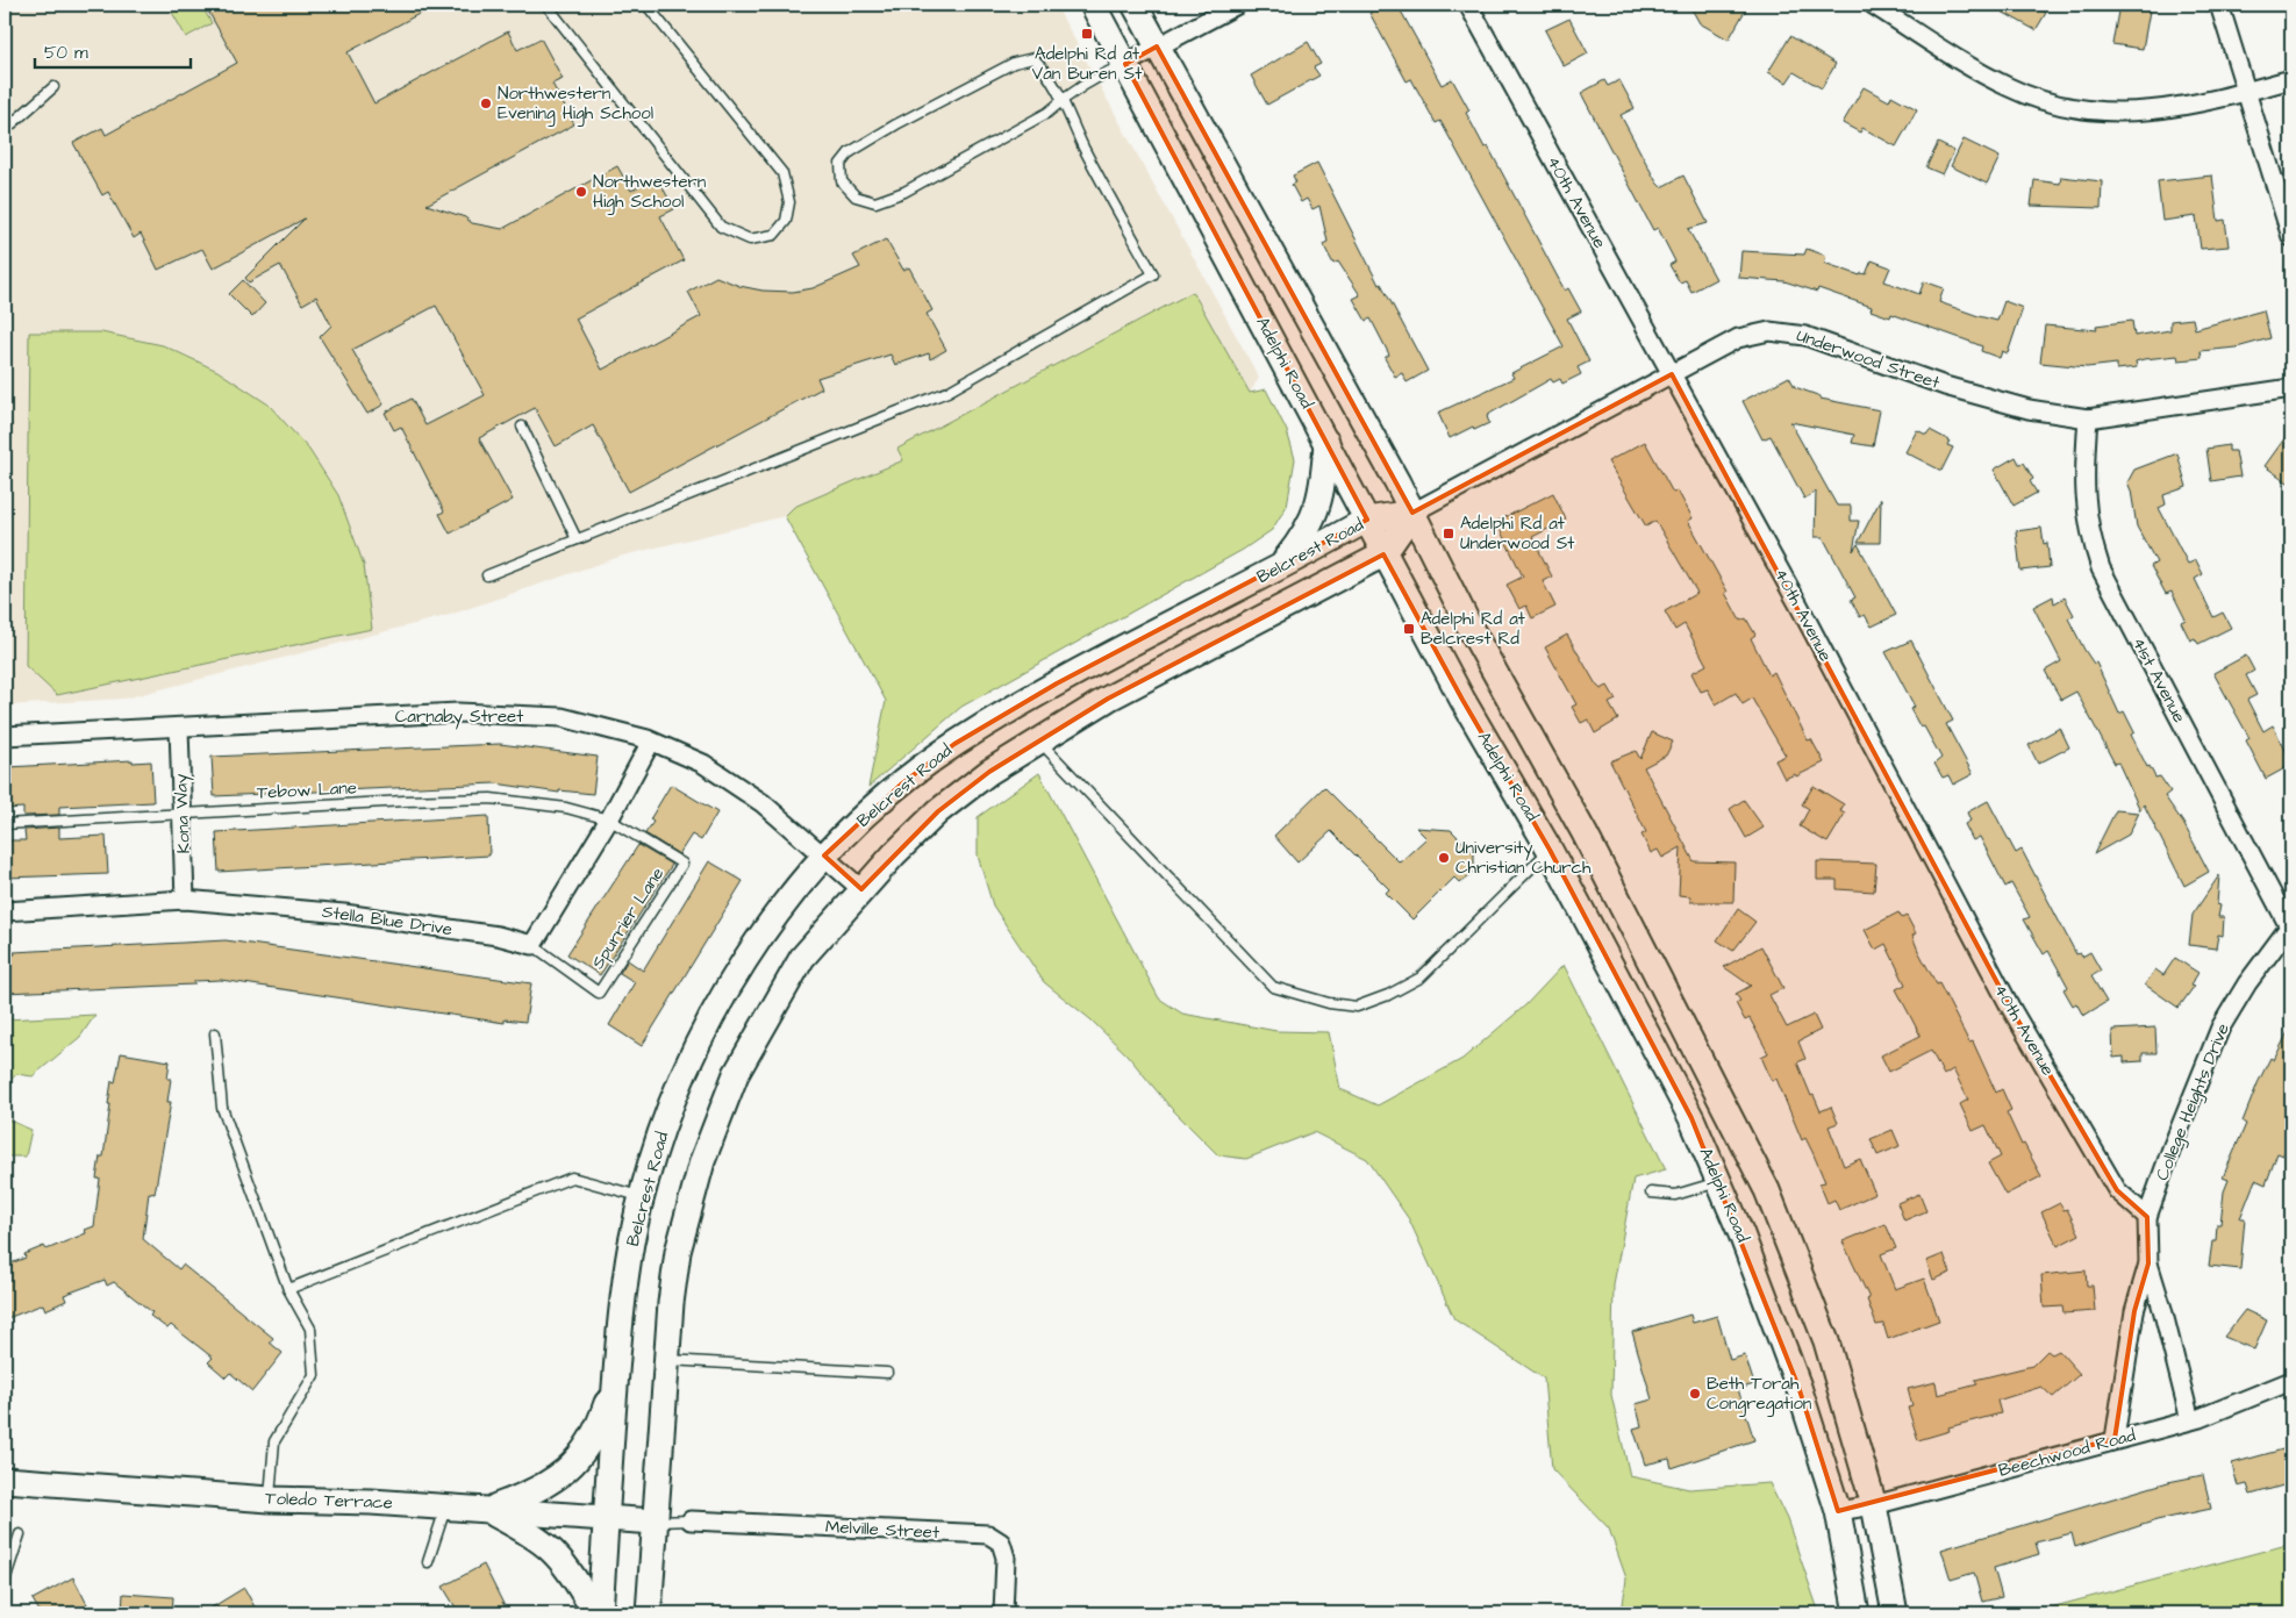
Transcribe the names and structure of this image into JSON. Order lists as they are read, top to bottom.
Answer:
{
  "streets": {
    "main road": ["Adelphi Road", "Belcrest Road", "Toledo Terrace"],
    "street": [
      "40th Avenue",
      "Underwood Street",
      "41st Avenue",
      "Carnaby Street",
      "Kona Way",
      "Stella Blue Drive",
      "College Heights Drive",
      "Beechwood Road",
      "Melville Street"
    ],
    "lane": ["Tebow Lane", "Spurrier Lane"]
  },
  "crossings": [
    ["40th Avenue", "Underwood Street"],
    ["40th Avenue", "College Heights Drive"],
    ["Underwood Street", "Adelphi Road"],
    ["Underwood Street", "Belcrest Road"],
    ["Underwood Street", "41st Avenue"],
    ["Adelphi Road", "Belcrest Road"],
    ["Adelphi Road", "Beechwood Road"],
    ["Belcrest Road", "Carnaby Street"],
    ["Belcrest Road", "Toledo Terrace"],
    ["41st Avenue", "College Heights Drive"],
    ["Carnaby Street", "Kona Way"],
    ["Tebow Lane", "Kona Way"],
    ["Tebow Lane", "Spurrier Lane"],
    ["Kona Way", "Stella Blue Drive"],
    ["Spurrier Lane", "Stella Blue Drive"],
    ["College Heights Drive", "Beechwood Road"]
  ],
  "places": {
    "transit": ["Adelphi Rd at Van Buren St", "Adelphi Rd at Underwood St", "Adelphi Rd at Belcrest Rd"],
    "other": [
      "Northwestern Evening High School",
      "Northwestern High School",
      "University Christian Church",
      "Beth Torah Congregation"
    ]
  },
  "scale_bar": "50 m"
}
